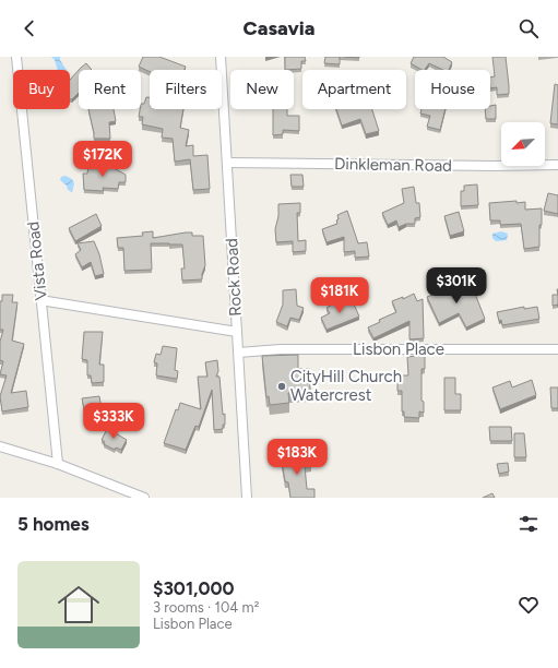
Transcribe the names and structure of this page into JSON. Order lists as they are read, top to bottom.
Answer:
{
  "streets": {
    "street": [
      "Dinkleman Road",
      "Vista Road",
      "Rock Road",
      "Lisbon Place"
    ]
  },
  "crossings": [
    ["Dinkleman Road", "Rock Road"],
    ["Rock Road", "Lisbon Place"]
  ],
  "places": ["CityHill Church Watercrest"],
  "north": "bottom left",
  "page": {
    "header": "Casavia",
    "chip": [
      "Buy",
      "Rent",
      "Filters",
      "New",
      "Apartment",
      "House"
    ],
    "price": [
      "$172K",
      "$301K",
      "$181K",
      "$333K",
      "$183K"
    ],
    "heading": "5 homes",
    "list": [
      {
        "name": "$301,000",
        "note": "3 rooms · 104 m² · Lisbon Place"
      }
    ]
  }
}
